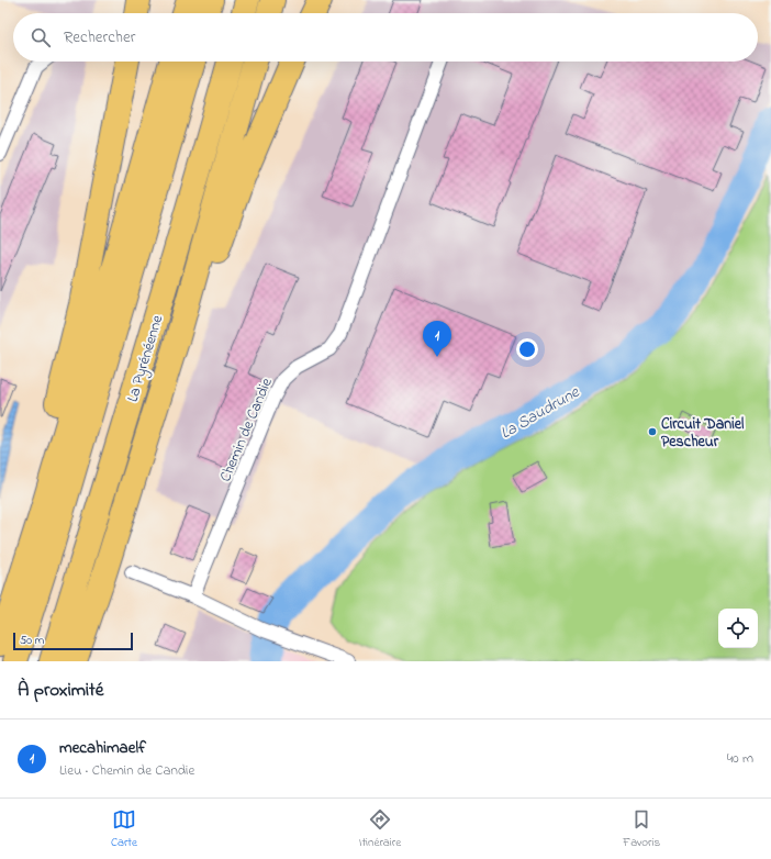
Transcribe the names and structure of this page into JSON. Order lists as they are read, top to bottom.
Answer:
{
  "streets": {
    "highway": ["La Pyrénéenne"],
    "street": ["Chemin de Candie"]
  },
  "water": ["La Saudrune"],
  "places": ["Circuit Daniel Pescheur"],
  "scale_bar": "50 m",
  "page": {
    "search": "Rechercher",
    "pins": "1",
    "scale": "50 m",
    "heading": "À proximité",
    "list": [
      {
        "mark": "1",
        "name": "mecahimaelf",
        "note": "Lieu · Chemin de Candie",
        "value": "40 m"
      }
    ],
    "nav": ["Carte", "Itinéraire", "Favoris"]
  }
}
